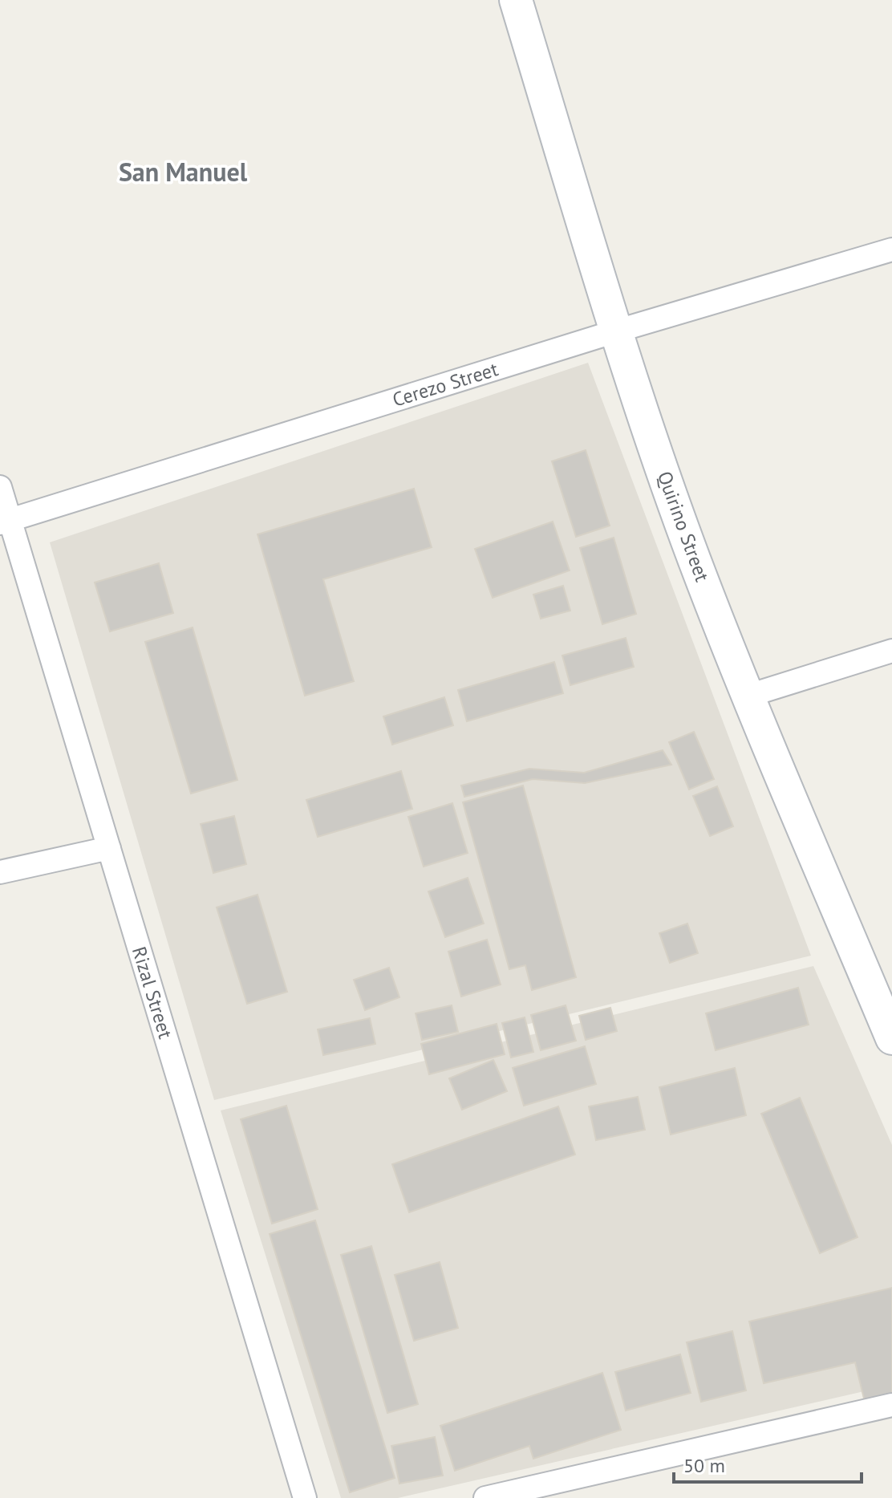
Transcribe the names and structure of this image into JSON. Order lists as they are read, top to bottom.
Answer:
{
  "streets": {
    "main road": ["Quirino Street"],
    "street": ["Cerezo Street", "Rizal Street"]
  },
  "crossings": [
    ["Cerezo Street", "Quirino Street"],
    ["Cerezo Street", "Rizal Street"]
  ],
  "districts": ["San Manuel"],
  "scale_bar": "50 m"
}
